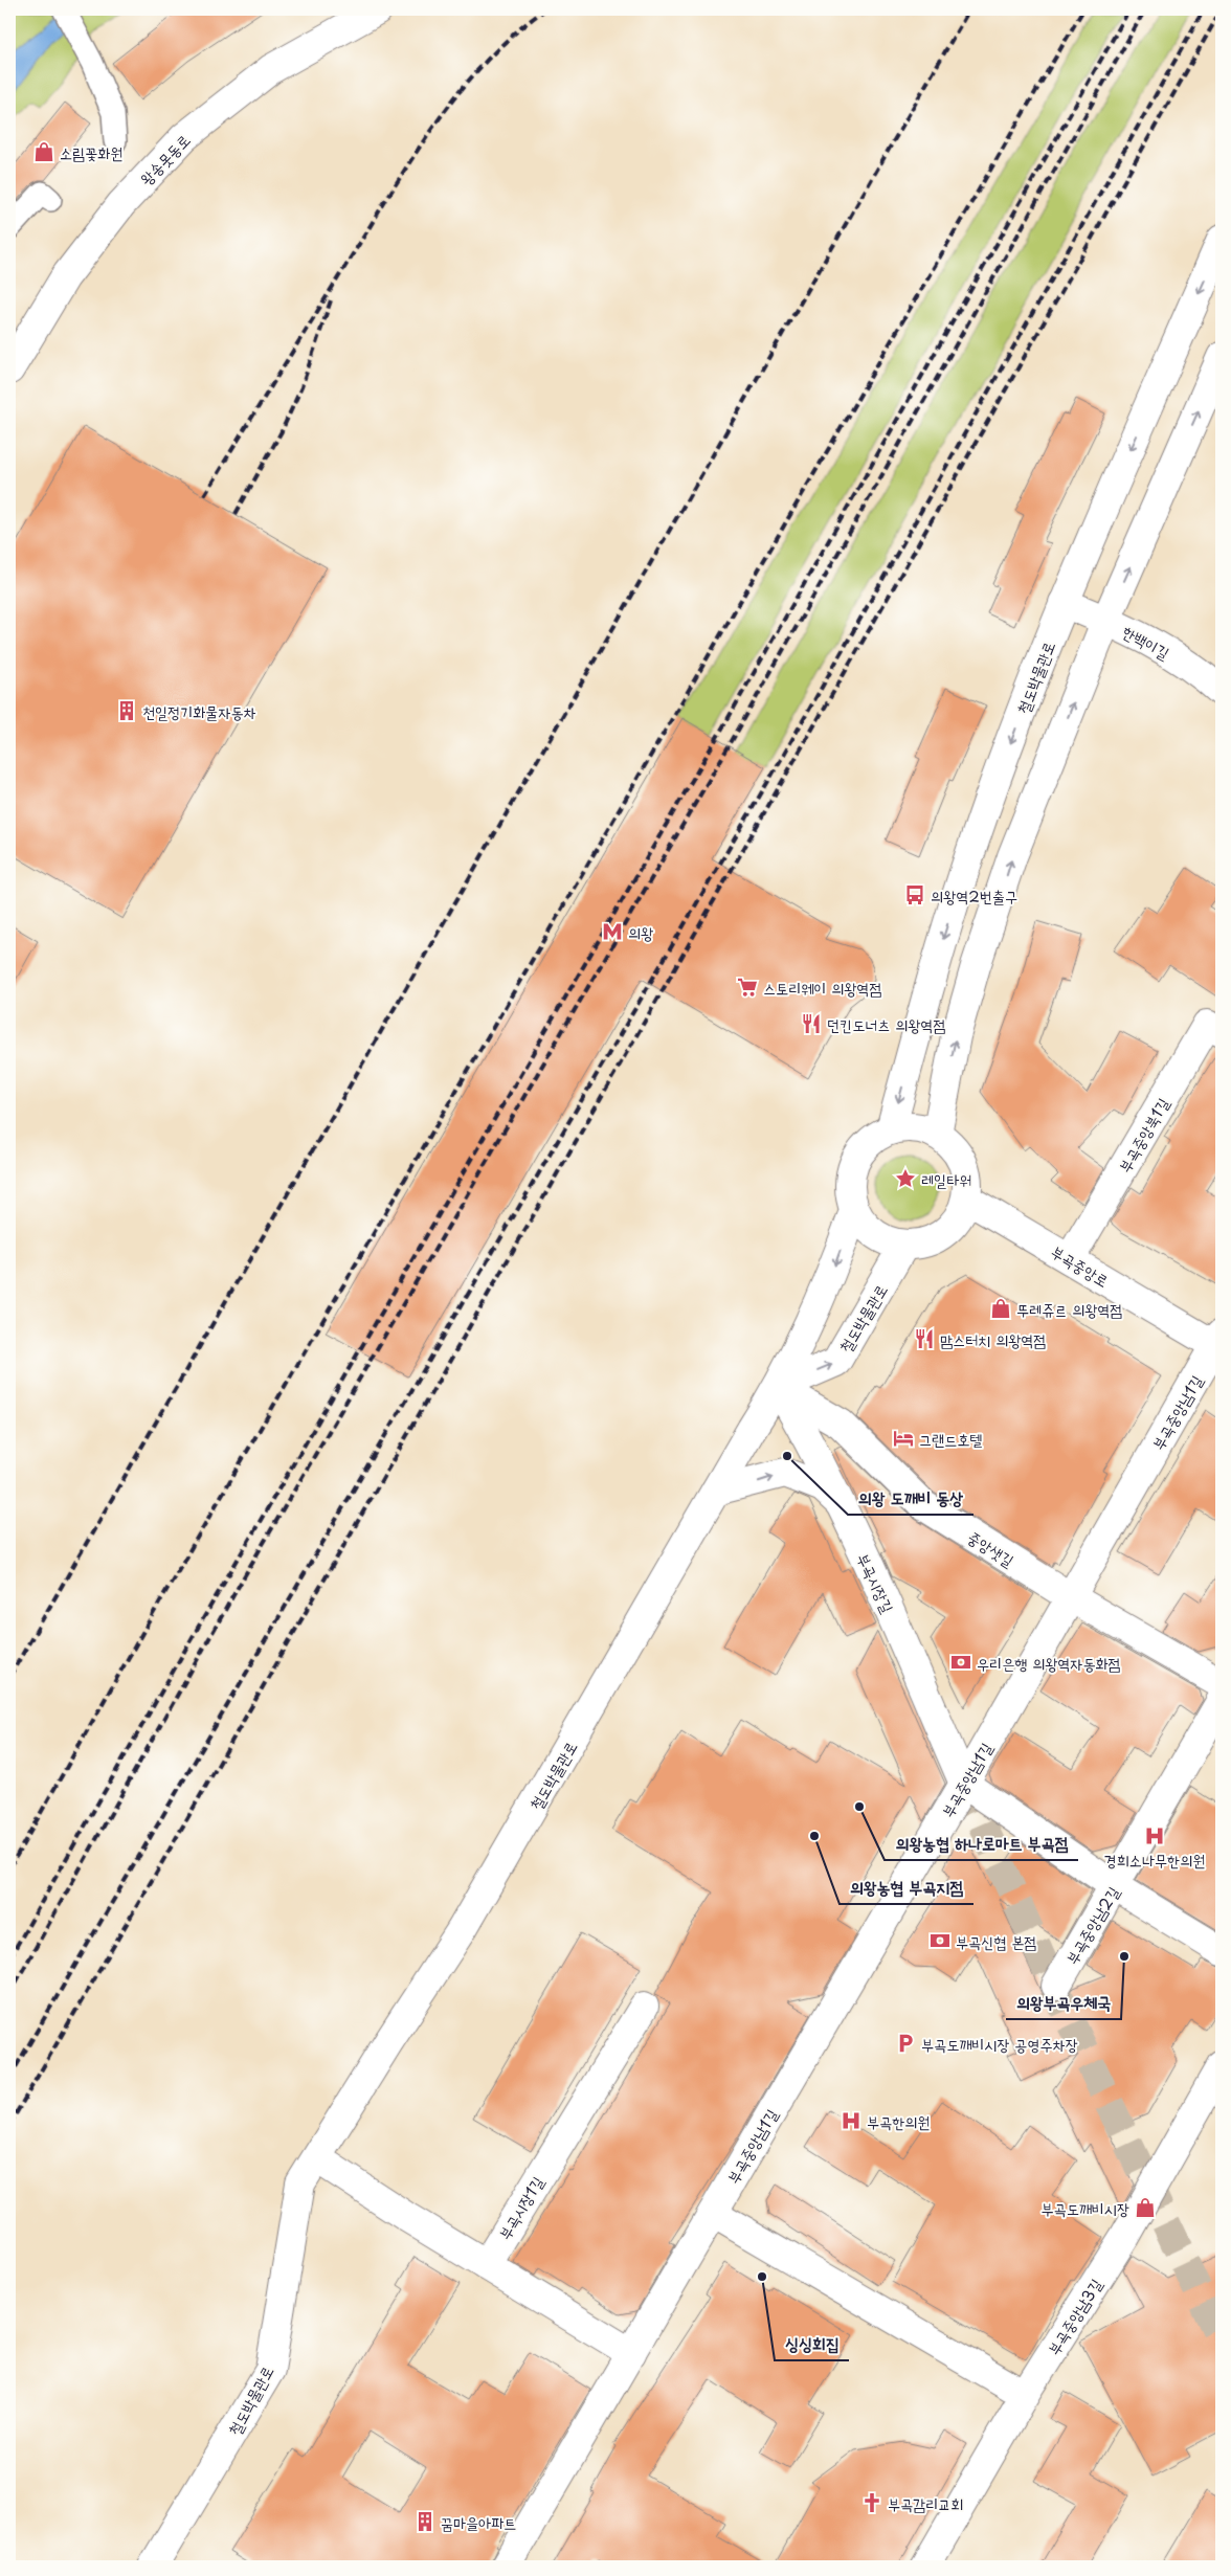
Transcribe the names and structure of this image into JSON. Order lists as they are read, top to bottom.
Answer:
{
  "streets": {
    "street": [
      "왕송못동로",
      "한백이길",
      "철도박물관로",
      "부곡중앙북1길",
      "부곡중앙로",
      "부곡중앙남1길",
      "중앙샛길",
      "부곡시장길",
      "부곡중앙남2길",
      "부곡시장1길",
      "부곡중앙남3길"
    ]
  },
  "crossings": [
    ["한백이길", "철도박물관로"],
    ["철도박물관로", "부곡중앙로"],
    ["철도박물관로", "중앙샛길"],
    ["철도박물관로", "부곡시장길"],
    ["부곡중앙북1길", "부곡중앙로"],
    ["부곡중앙로", "부곡중앙남1길"],
    ["부곡중앙남1길", "중앙샛길"],
    ["부곡중앙남1길", "부곡시장길"],
    ["중앙샛길", "부곡시장길"]
  ],
  "places": {
    "shop": ["소림꽃화원", "뚜레쥬르 의왕역점", "부곡도깨비시장"],
    "building": ["천일정기화물자동차", "꿈마을아파트"],
    "bus stop": ["의왕역2번출구"],
    "metro station": ["의왕"],
    "supermarket": ["스토리웨이 의왕역점"],
    "restaurant": ["던킨도너츠 의왕역점", "맘스터치 의왕역점"],
    "place": ["레일타워"],
    "hotel": ["그랜드호텔"],
    "other": [
      "의왕 도깨비 동상",
      "의왕농협 하나로마트 부곡점",
      "의왕농협 부곡지점",
      "의왕부곡우체국",
      "싱싱회집"
    ],
    "bank": ["우리은행 의왕역자동화점", "부곡신협 본점"],
    "hospital": ["경희소나무한의원", "부곡한의원"],
    "parking": ["부곡도깨비시장 공영주차장"],
    "church": ["부곡감리교회"]
  }
}
